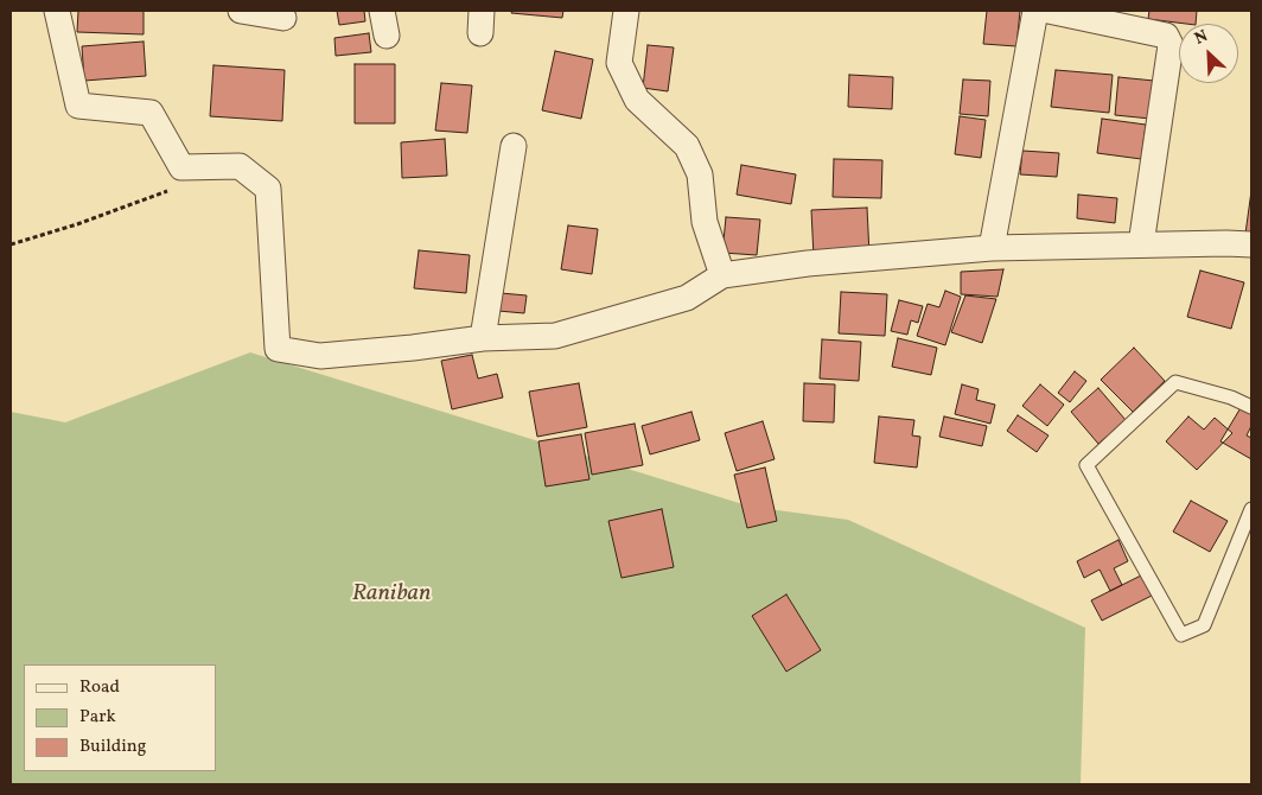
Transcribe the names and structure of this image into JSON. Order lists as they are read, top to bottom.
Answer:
{
  "parks": ["Raniban"],
  "legend": ["Road", "Park", "Building"],
  "north": "top left"
}
